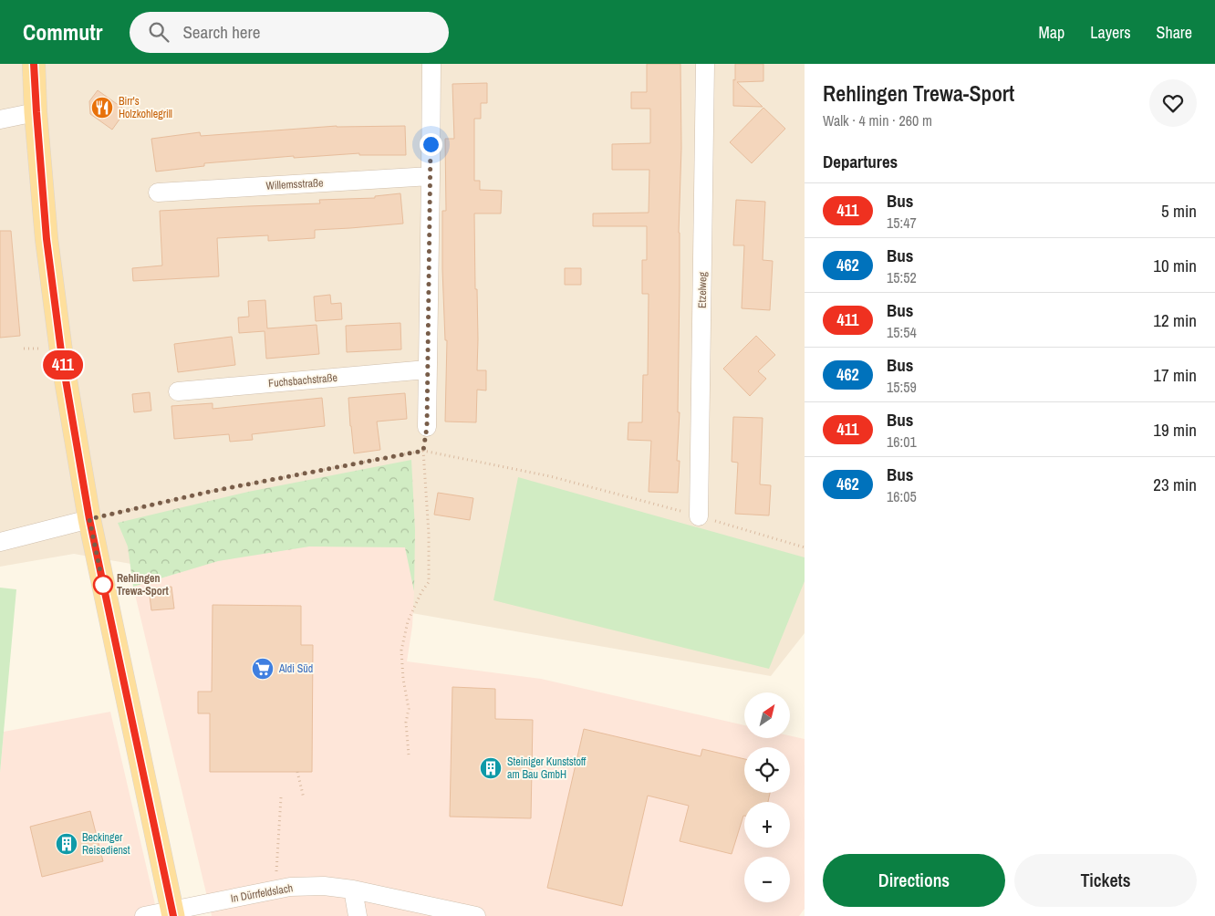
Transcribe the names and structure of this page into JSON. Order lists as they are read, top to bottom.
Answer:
{
  "streets": {
    "street": [
      "Willemsstraße",
      "Etzelweg",
      "Fuchsbachstraße",
      "In Dürrfeldslach"
    ]
  },
  "places": {
    "restaurant": ["Birr's Holzkohlegrill"],
    "other": ["Rehlingen Trewa-Sport"],
    "supermarket": ["Aldi Süd"],
    "building": ["Steiniger Kunststoff am Bau GmbH", "Beckinger Reisedienst"]
  },
  "lines": ["bus line 411"],
  "north": "top right",
  "page": {
    "header": "Commutr",
    "search": "Search here",
    "nav": ["Map", "Layers", "Share"],
    "on_map": "411",
    "heading": [
      ["Rehlingen Trewa-Sport", "Walk · 4 min · 260 m"],
      "Departures"
    ],
    "list": [
      {
        "mark": "411",
        "name": "Bus",
        "note": "15:47",
        "value": "5 min"
      },
      {
        "mark": "462",
        "name": "Bus",
        "note": "15:52",
        "value": "10 min"
      },
      {
        "mark": "411",
        "name": "Bus",
        "note": "15:54",
        "value": "12 min"
      },
      {
        "mark": "462",
        "name": "Bus",
        "note": "15:59",
        "value": "17 min"
      },
      {
        "mark": "411",
        "name": "Bus",
        "note": "16:01",
        "value": "19 min"
      },
      {
        "mark": "462",
        "name": "Bus",
        "note": "16:05",
        "value": "23 min"
      }
    ],
    "map_buttons": ["+", "−"],
    "buttons": ["Directions", "Tickets"]
  }
}
